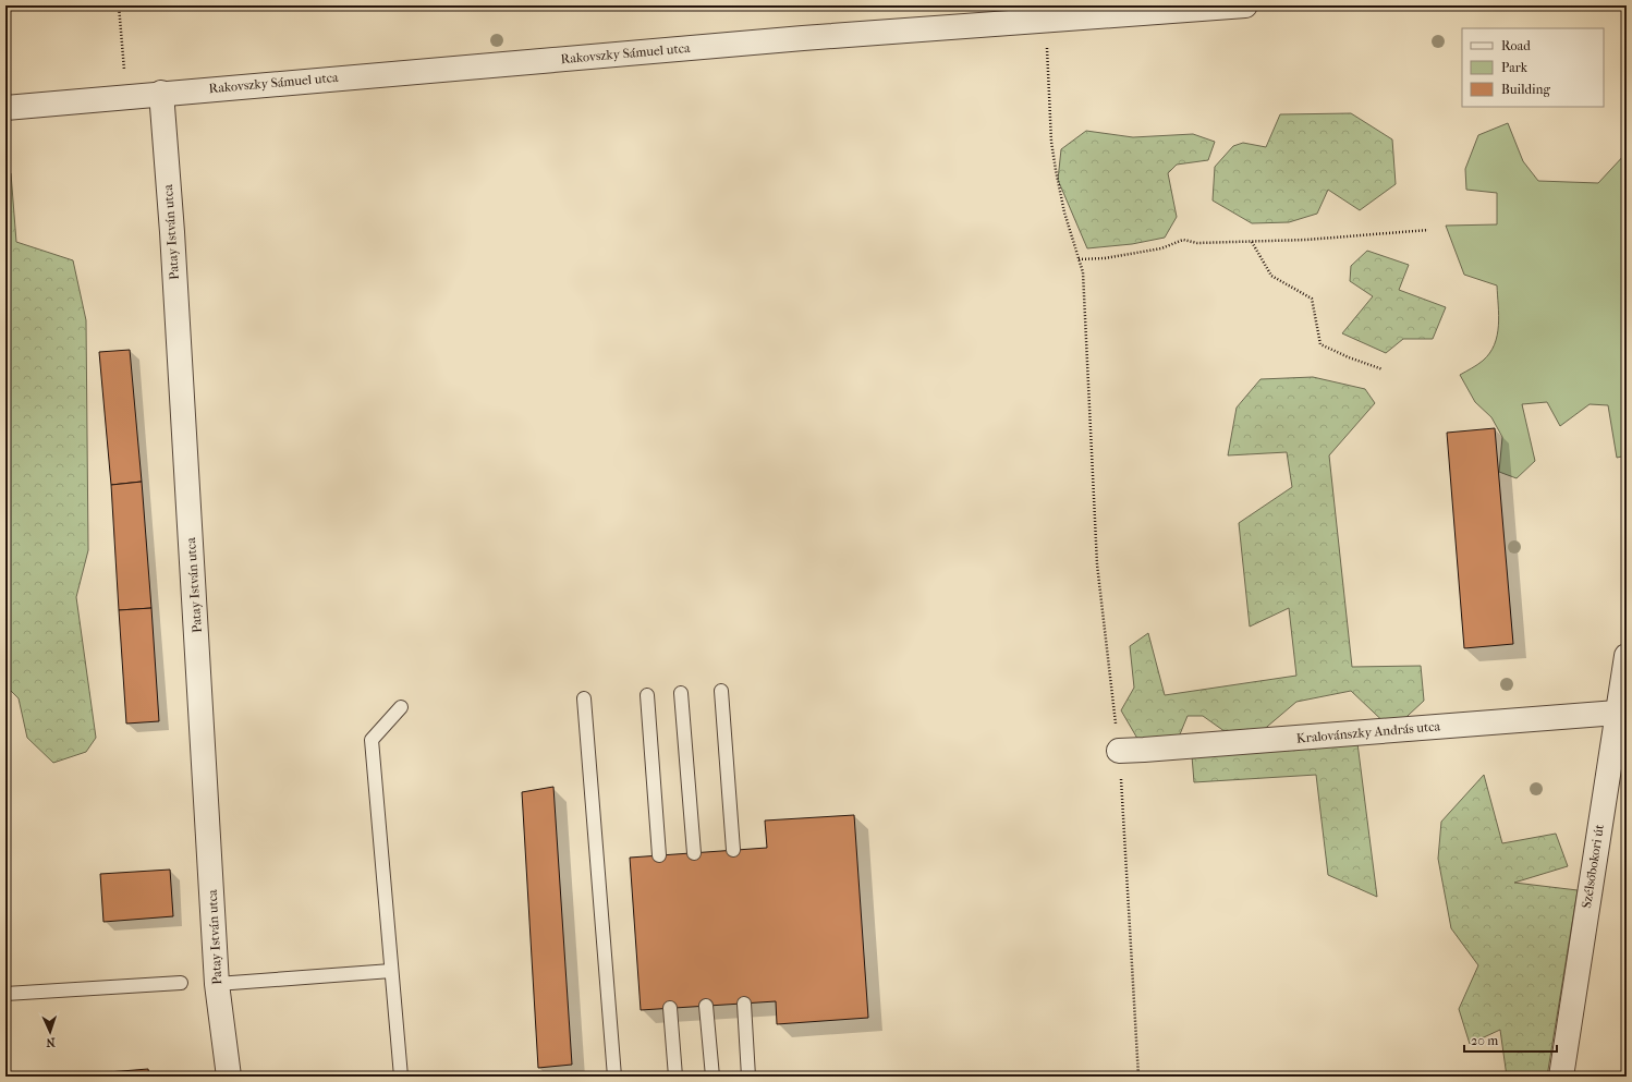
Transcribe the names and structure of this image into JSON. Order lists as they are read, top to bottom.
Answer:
{
  "streets": {
    "street": [
      "Rakovszky Sámuel utca",
      "Patay István utca",
      "Kralovánszky András utca",
      "Szélsőbokori út"
    ]
  },
  "crossings": [
    ["Rakovszky Sámuel utca", "Patay István utca"],
    ["Kralovánszky András utca", "Szélsőbokori út"]
  ],
  "legend": ["Road", "Park", "Building"],
  "scale_bar": "20 m",
  "north": "bottom"
}
